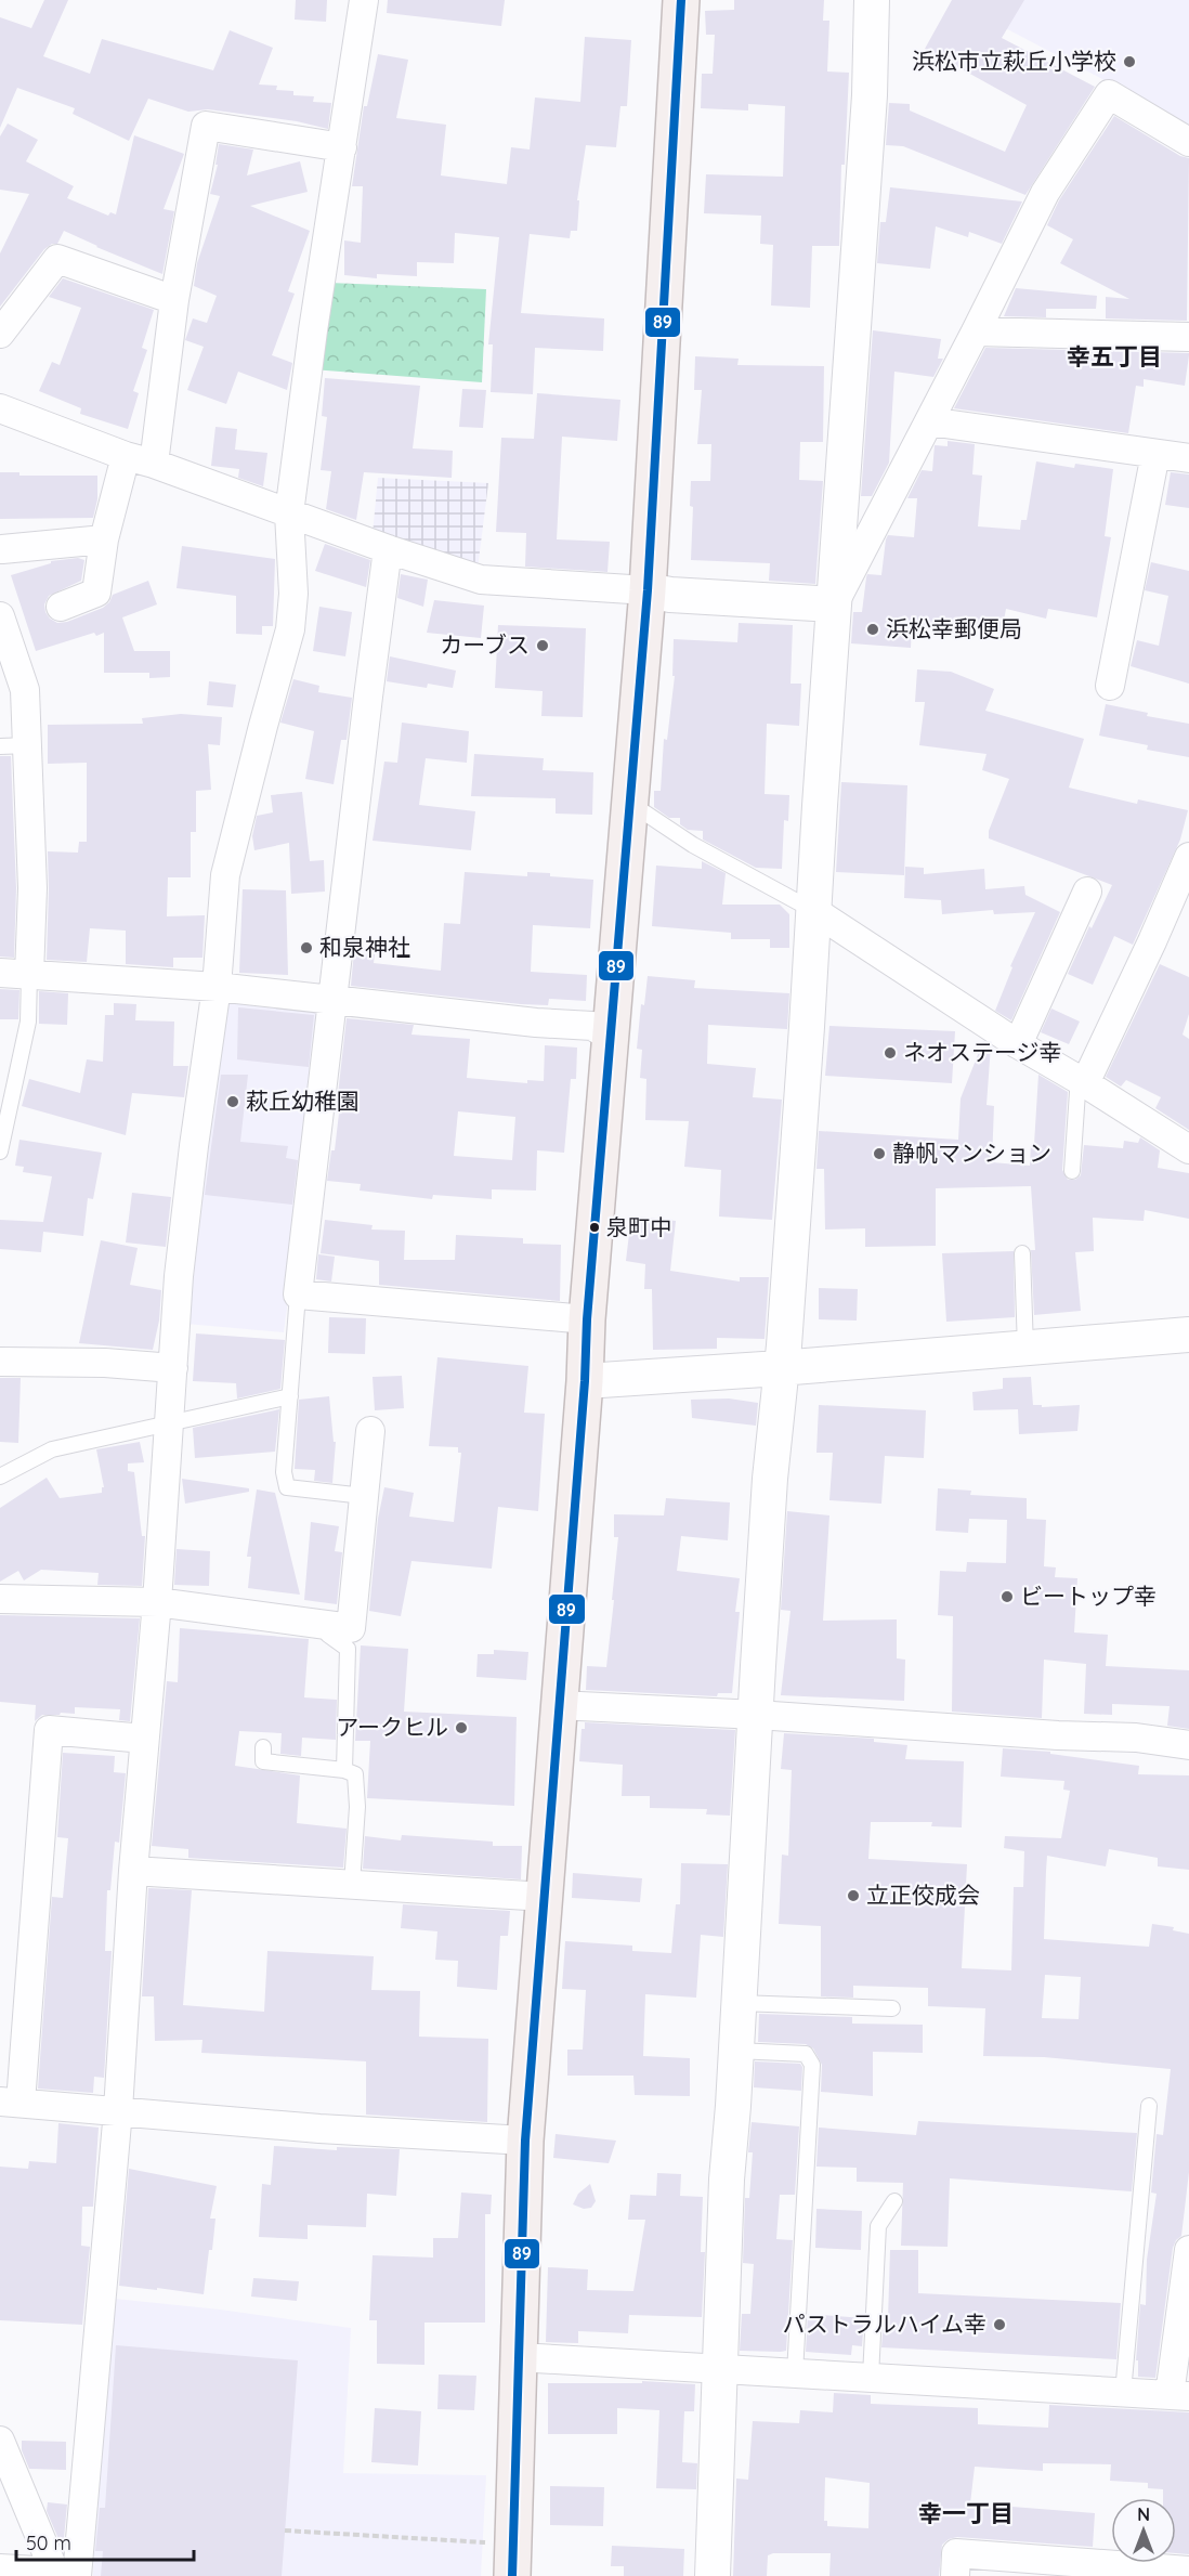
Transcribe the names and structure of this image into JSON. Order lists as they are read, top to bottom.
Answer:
{
  "districts": ["幸五丁目", "幸一丁目"],
  "places": [
    "浜松市立萩丘小学校",
    "浜松幸郵便局",
    "カーブス",
    "和泉神社",
    "ネオステージ幸",
    "萩丘幼稚園",
    "静帆マンション",
    "泉町中",
    "ビートップ幸",
    "アークヒル",
    "立正佼成会",
    "パストラルハイム幸"
  ],
  "lines": ["transit line 89"],
  "scale_bar": "50 m",
  "north": "top"
}
